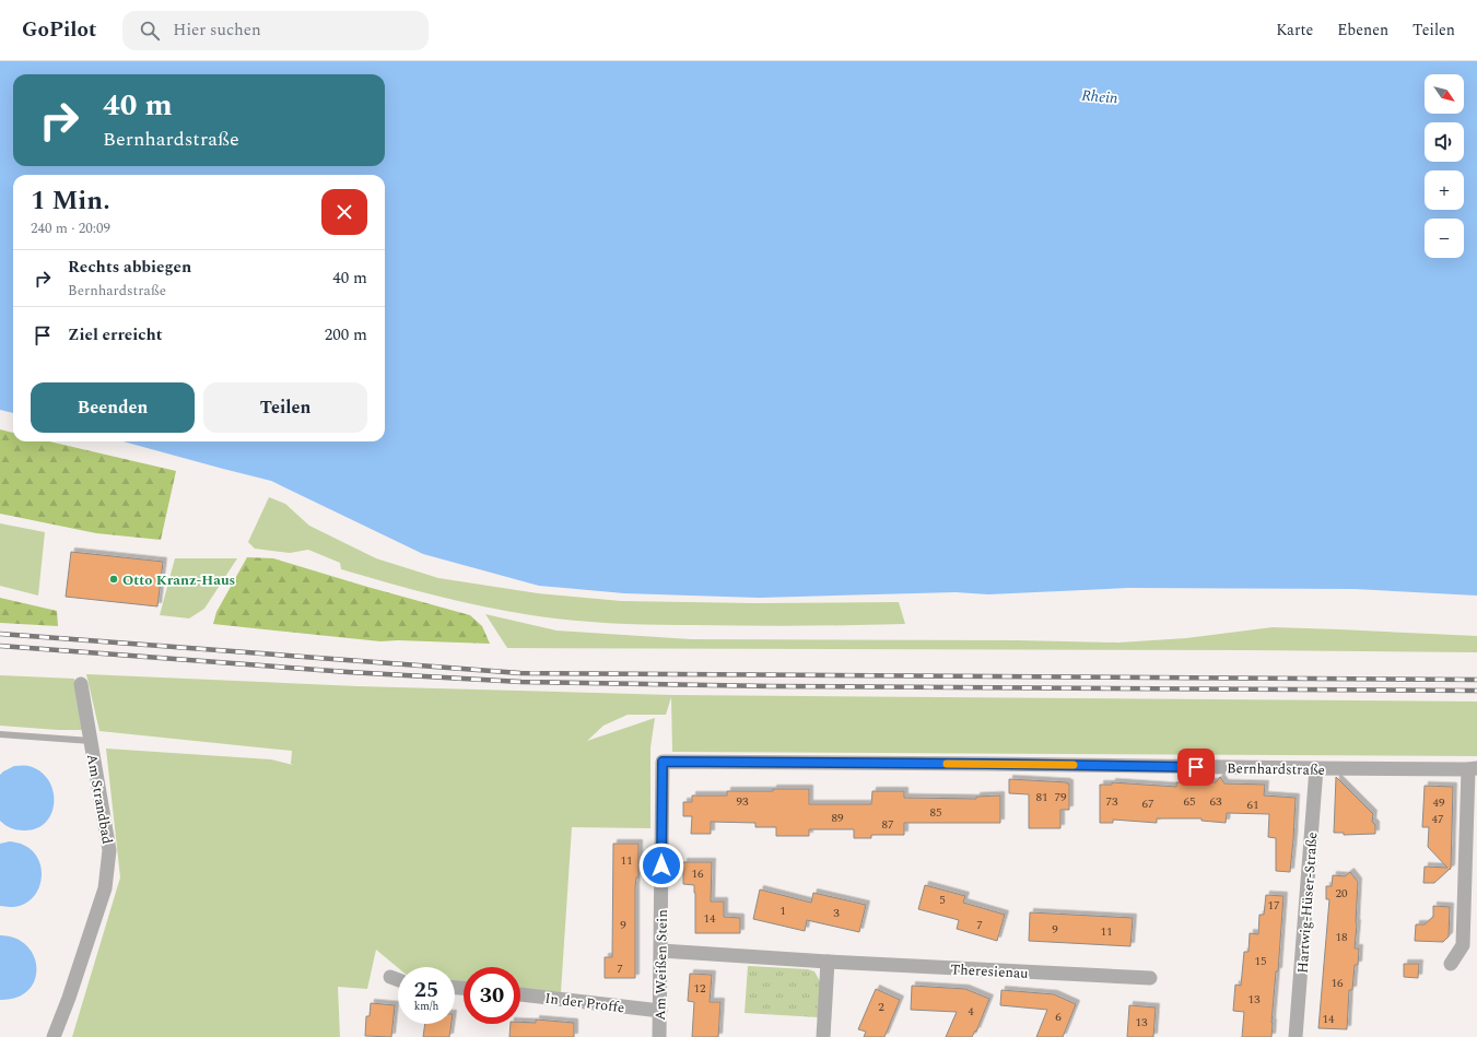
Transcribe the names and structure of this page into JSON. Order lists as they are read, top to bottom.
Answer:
{
  "streets": {
    "street": [
      "Bernhardstraße",
      "Am Strandbad",
      "Hartwig-Hüser-Straße",
      "Am Weißen Stein",
      "Theresienau",
      "In der Proffe"
    ]
  },
  "crossings": [
    ["Bernhardstraße", "Hartwig-Hüser-Straße"],
    ["Bernhardstraße", "Am Weißen Stein"],
    ["Am Weißen Stein", "Theresienau"],
    ["Am Weißen Stein", "In der Proffe"]
  ],
  "water": ["Rhein"],
  "places": ["Otto Kranz-Haus"],
  "house_numbers": [
    "81",
    "79",
    "93",
    "73",
    "65",
    "63",
    "49",
    "67",
    "61",
    "85",
    "89",
    "47",
    "87",
    "11",
    "16",
    "20",
    "5",
    "17",
    "1",
    "3",
    "14",
    "9",
    "7",
    "9",
    "11",
    "18",
    "15",
    "7",
    "16",
    "12",
    "13",
    "2",
    "4",
    "6",
    "14",
    "13"
  ],
  "north": "bottom right",
  "page": {
    "header": "GoPilot",
    "search": "Hier suchen",
    "nav": ["Karte", "Ebenen", "Teilen"],
    "map_buttons": ["+", "−"],
    "turn": ["40 m", "Bernhardstraße"],
    "heading": ["1 Min.", "240 m · 20:09"],
    "list": [
      {
        "name": "Rechts abbiegen",
        "note": "Bernhardstraße",
        "value": "40 m"
      },
      {
        "name": "Ziel erreicht",
        "value": "200 m"
      }
    ],
    "buttons": ["Beenden", "Teilen"],
    "speed": "25 km/h",
    "limit": "30"
  }
}
